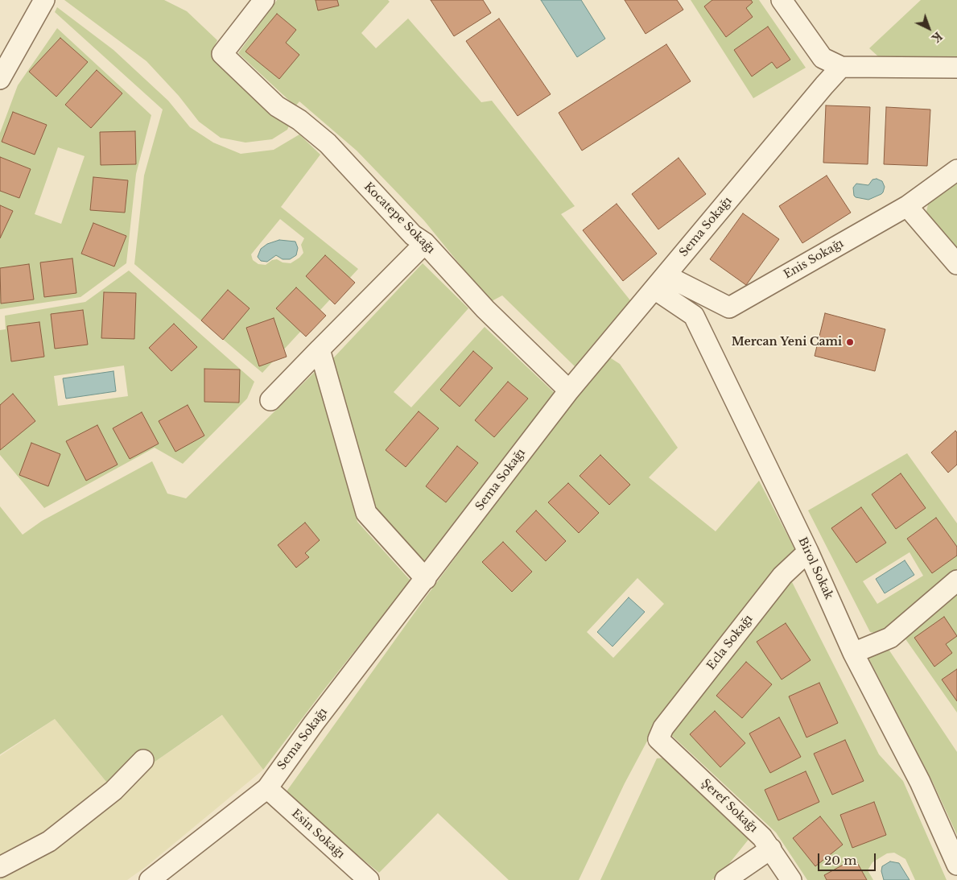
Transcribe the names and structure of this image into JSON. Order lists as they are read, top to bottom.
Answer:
{
  "streets": {
    "street": [
      "Kocatepe Sokağı",
      "Sema Sokağı",
      "Enis Sokağı",
      "Birol Sokak",
      "Ecla Sokağı",
      "Şeref Sokağı",
      "Esin Sokağı"
    ]
  },
  "crossings": [
    ["Kocatepe Sokağı", "Sema Sokağı"],
    ["Sema Sokağı", "Enis Sokağı"],
    ["Sema Sokağı", "Birol Sokak"],
    ["Sema Sokağı", "Esin Sokağı"],
    ["Enis Sokağı", "Birol Sokak"],
    ["Birol Sokak", "Ecla Sokağı"],
    ["Ecla Sokağı", "Şeref Sokağı"]
  ],
  "places": ["Mercan Yeni Cami"],
  "scale_bar": "20 m",
  "north": "bottom right"
}
